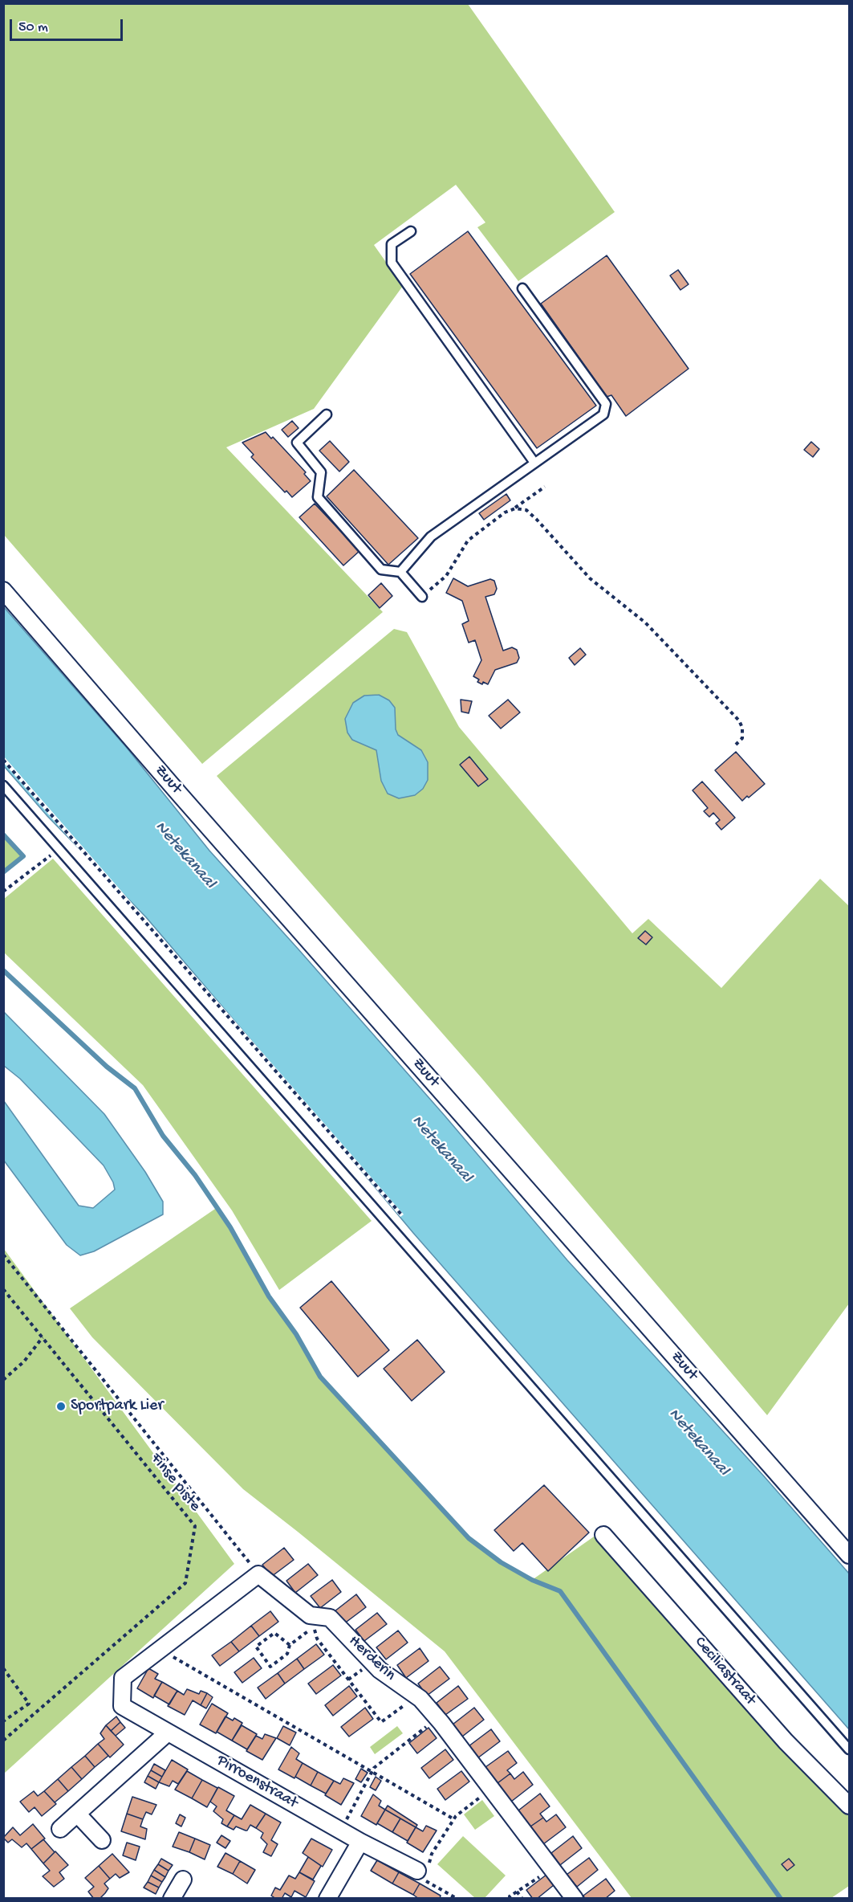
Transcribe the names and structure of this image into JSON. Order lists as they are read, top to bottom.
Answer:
{
  "streets": {
    "street": [
      "Zuut",
      "Herderin",
      "Ceciliastraat",
      "Pirroenstraat"
    ],
    "path": ["Finse piste"]
  },
  "water": ["Netekanaal"],
  "places": ["Sportpark Lier"],
  "scale_bar": "50 m"
}
